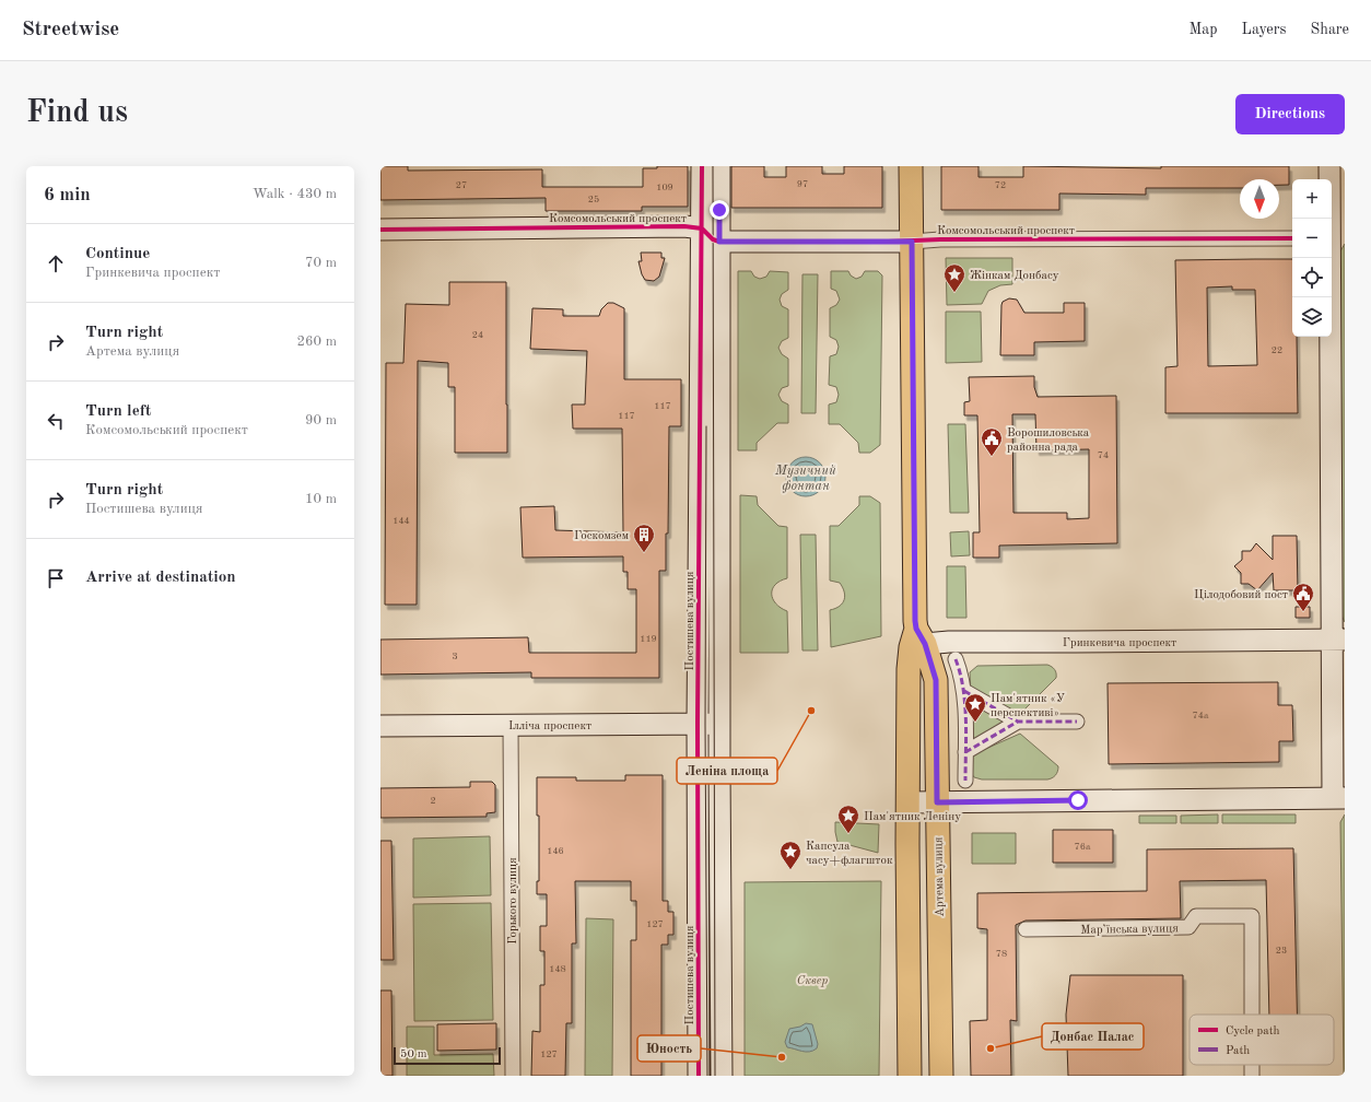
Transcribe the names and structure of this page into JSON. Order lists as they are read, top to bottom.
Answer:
{
  "streets": {
    "main road": ["Артема вулиця"],
    "street": [
      "Комсомольський проспект",
      "Постишева вулиця",
      "Гринкевича проспект",
      "Ілліча проспект",
      "Горького вулиця",
      "Мар’їнська вулиця"
    ]
  },
  "crossings": [
    ["Комсомольський проспект", "Постишева вулиця"],
    ["Комсомольський проспект", "Артема вулиця"],
    ["Постишева вулиця", "Ілліча проспект"],
    ["Гринкевича проспект", "Артема вулиця"],
    ["Ілліча проспект", "Горького вулиця"]
  ],
  "water": ["Музичний фонтан"],
  "parks": ["Сквер"],
  "places": {
    "place": [
      "Жінкам Донбасу",
      "Пам'ятник «У перспективі»",
      "Пам'ятник Леніну",
      "Капсула часу+флагшток"
    ],
    "public building": ["Ворошиловська районна рада", "Цілодобовий пост"],
    "building": ["Госкомзем"],
    "other": ["Леніна площа", "Донбас Палас", "Юность"]
  },
  "house_numbers": [
    "97",
    "27",
    "72",
    "109",
    "25",
    "24",
    "22",
    "117",
    "117",
    "74",
    "144",
    "119",
    "3",
    "74а",
    "2",
    "76а",
    "146",
    "127",
    "23",
    "78",
    "148",
    "127"
  ],
  "legend": ["Cycle path", "Path"],
  "scale_bar": "50 m",
  "north": "bottom",
  "page": {
    "header": "Streetwise",
    "nav": ["Map", "Layers", "Share"],
    "buttons": "Directions",
    "title": "Find us",
    "heading": ["6 min", "Walk · 430 m"],
    "map_buttons": ["+", "−"],
    "list": [
      ["Continue", "Гринкевича проспект", "70 m"],
      ["Turn right", "Артема вулиця", "260 m"],
      ["Turn left", "Комсомольський проспект", "90 m"],
      ["Turn right", "Постишева вулиця", "10 m"],
      "Arrive at destination"
    ],
    "scale": "50 m"
  }
}
